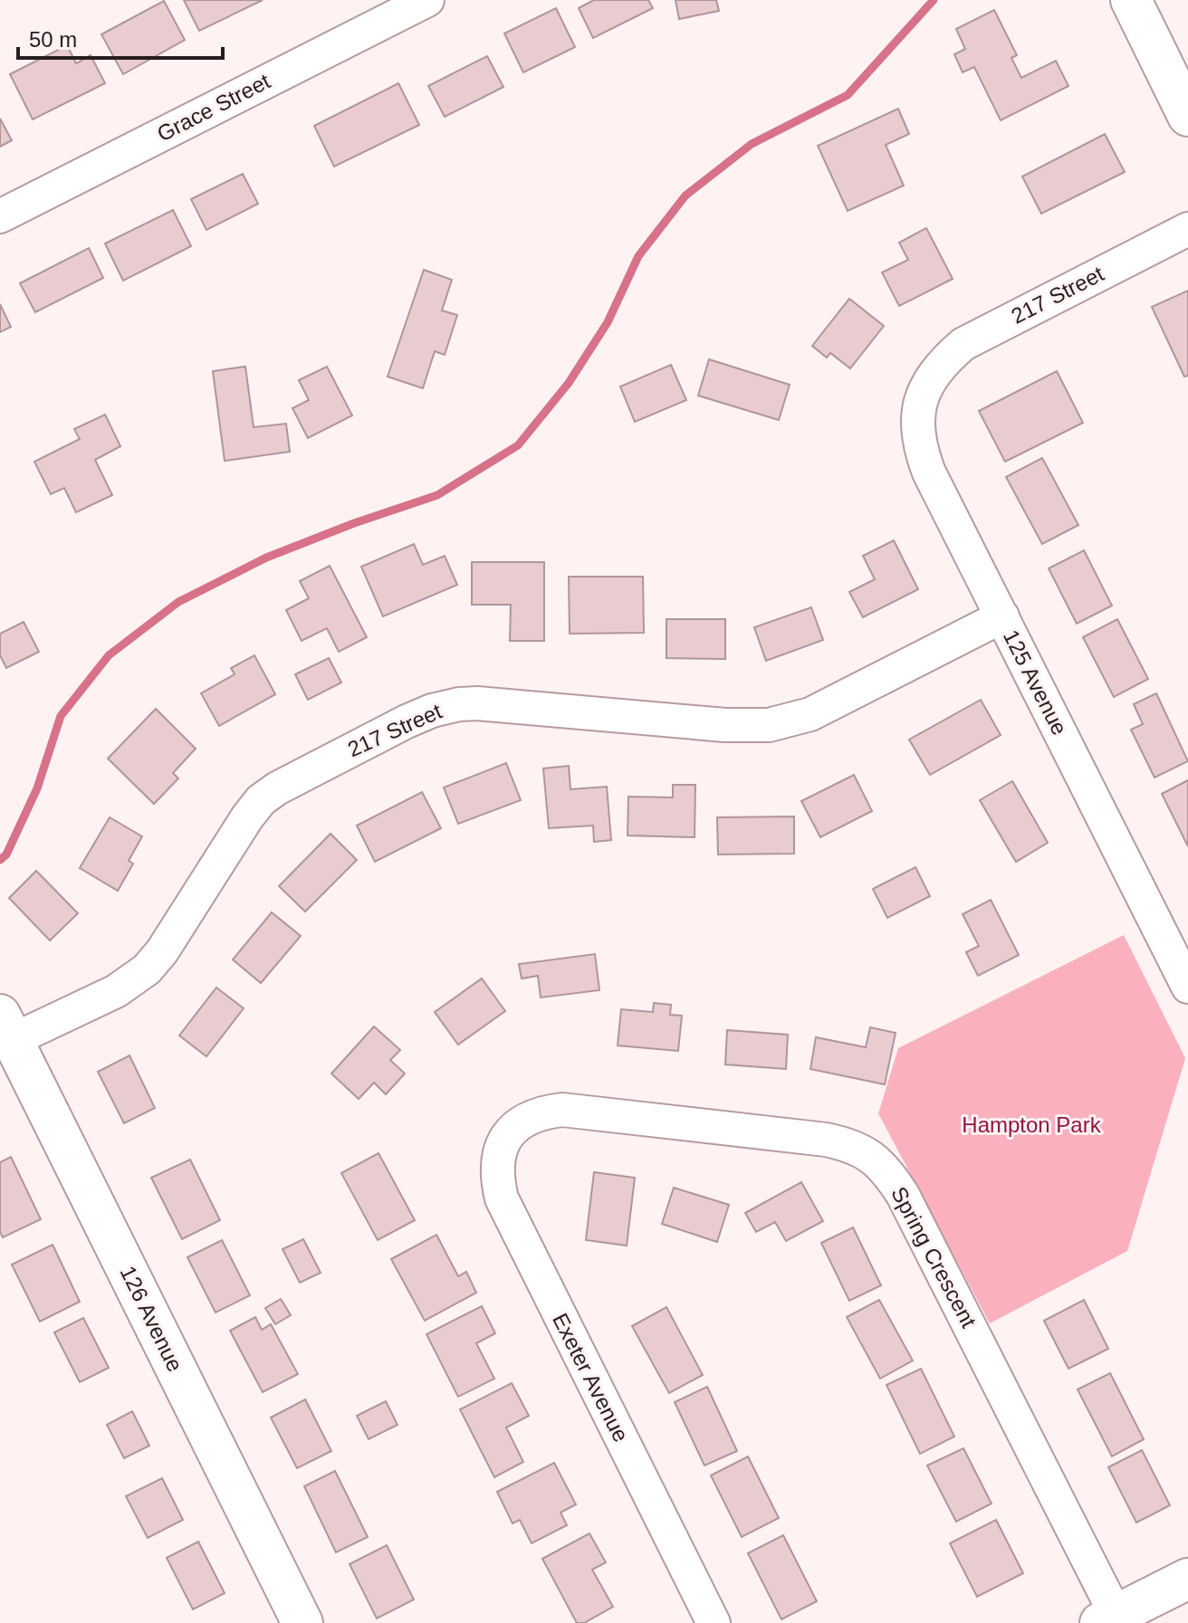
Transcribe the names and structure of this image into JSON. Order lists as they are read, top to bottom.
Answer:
{
  "streets": {
    "street": [
      "Grace Street",
      "217 Street",
      "125 Avenue",
      "Spring Crescent",
      "126 Avenue",
      "Exeter Avenue"
    ]
  },
  "crossings": [
    ["217 Street", "125 Avenue"],
    ["217 Street", "126 Avenue"],
    ["Spring Crescent", "Exeter Avenue"]
  ],
  "parks": ["Hampton Park"],
  "scale_bar": "50 m"
}
